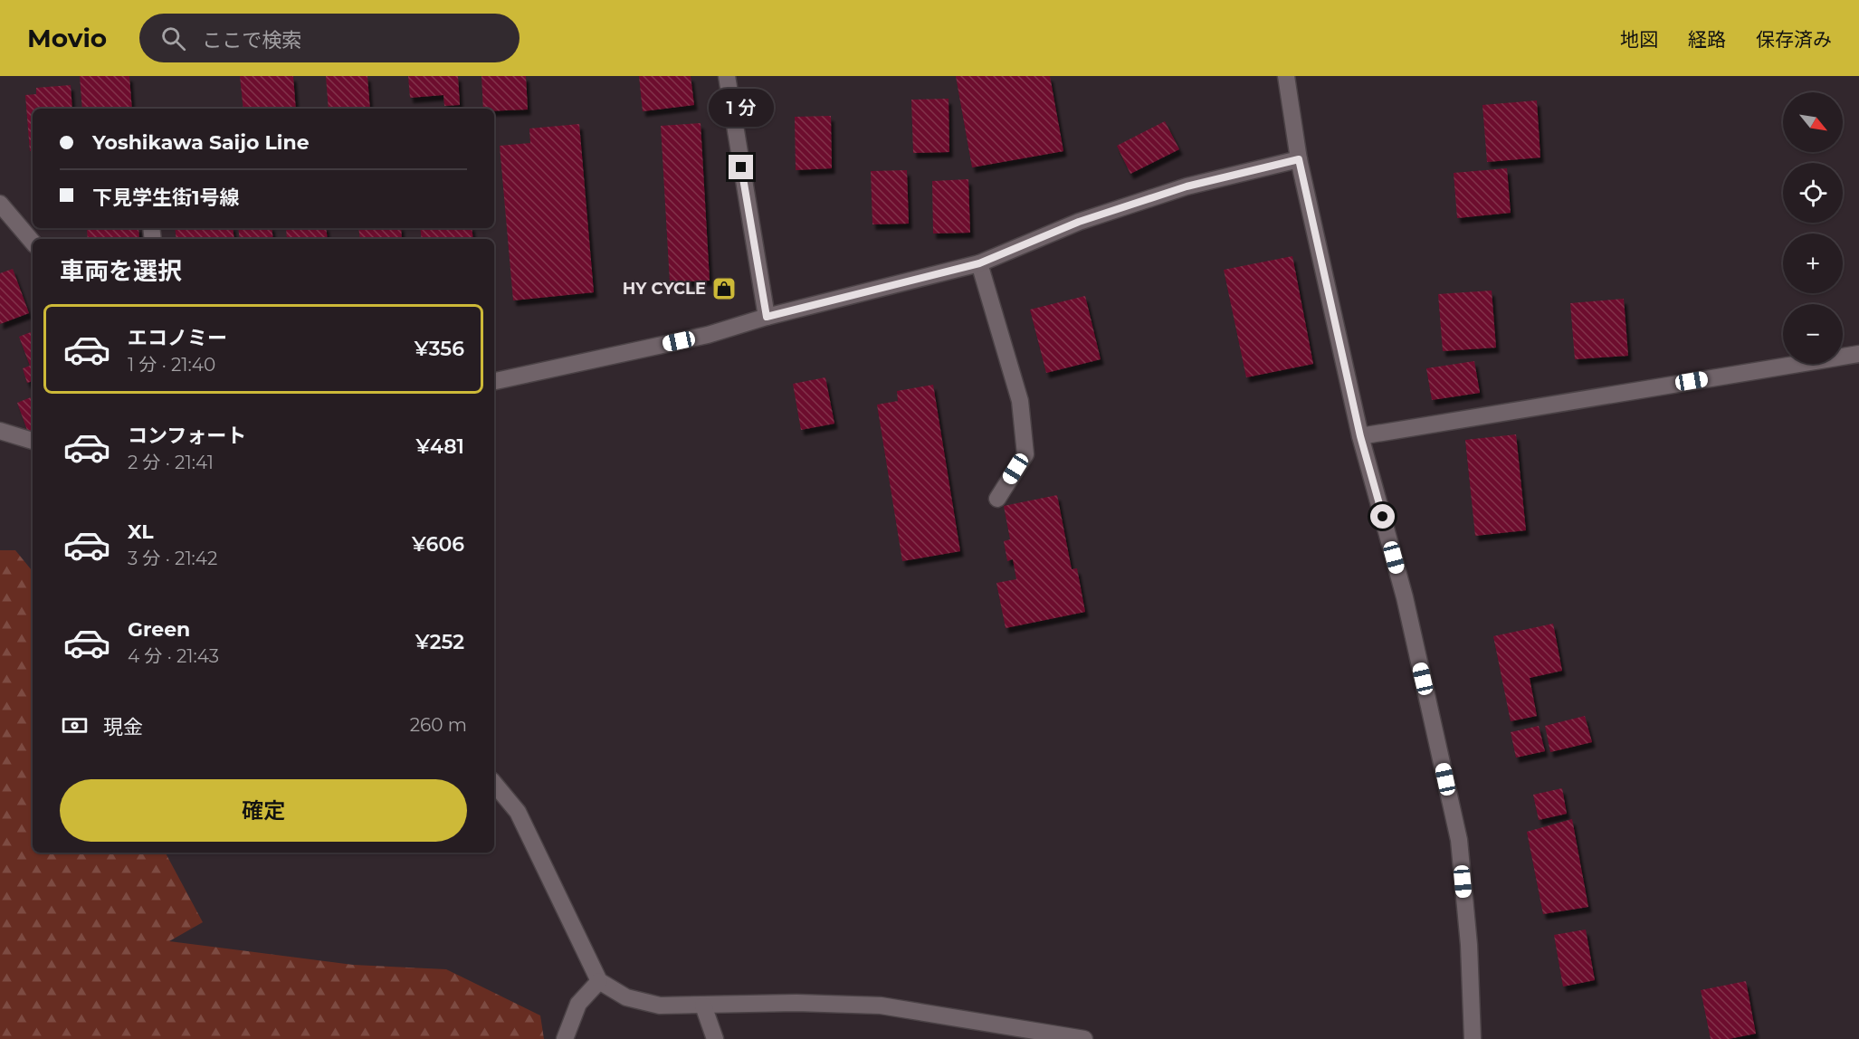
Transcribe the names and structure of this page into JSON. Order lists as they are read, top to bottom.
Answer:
{
  "places": {
    "shop": ["HY CYCLE"]
  },
  "north": "bottom right",
  "page": {
    "header": "Movio",
    "search": "ここで検索",
    "nav": ["地図", "経路", "保存済み"],
    "bubble": "1 分",
    "map_buttons": ["+", "−"],
    "banner": ["Yoshikawa Saijo Line", "下見学生街1号線"],
    "heading": "車両を選択",
    "list": [
      {
        "name": "エコノミー",
        "note": "1 分 · 21:40",
        "value": "¥356"
      },
      {
        "name": "コンフォート",
        "note": "2 分 · 21:41",
        "value": "¥481"
      },
      {
        "name": "XL",
        "note": "3 分 · 21:42",
        "value": "¥606"
      },
      {
        "name": "Green",
        "note": "4 分 · 21:43",
        "value": "¥252"
      }
    ],
    "pay": ["現金", "260 m"],
    "buttons": "確定"
  }
}
